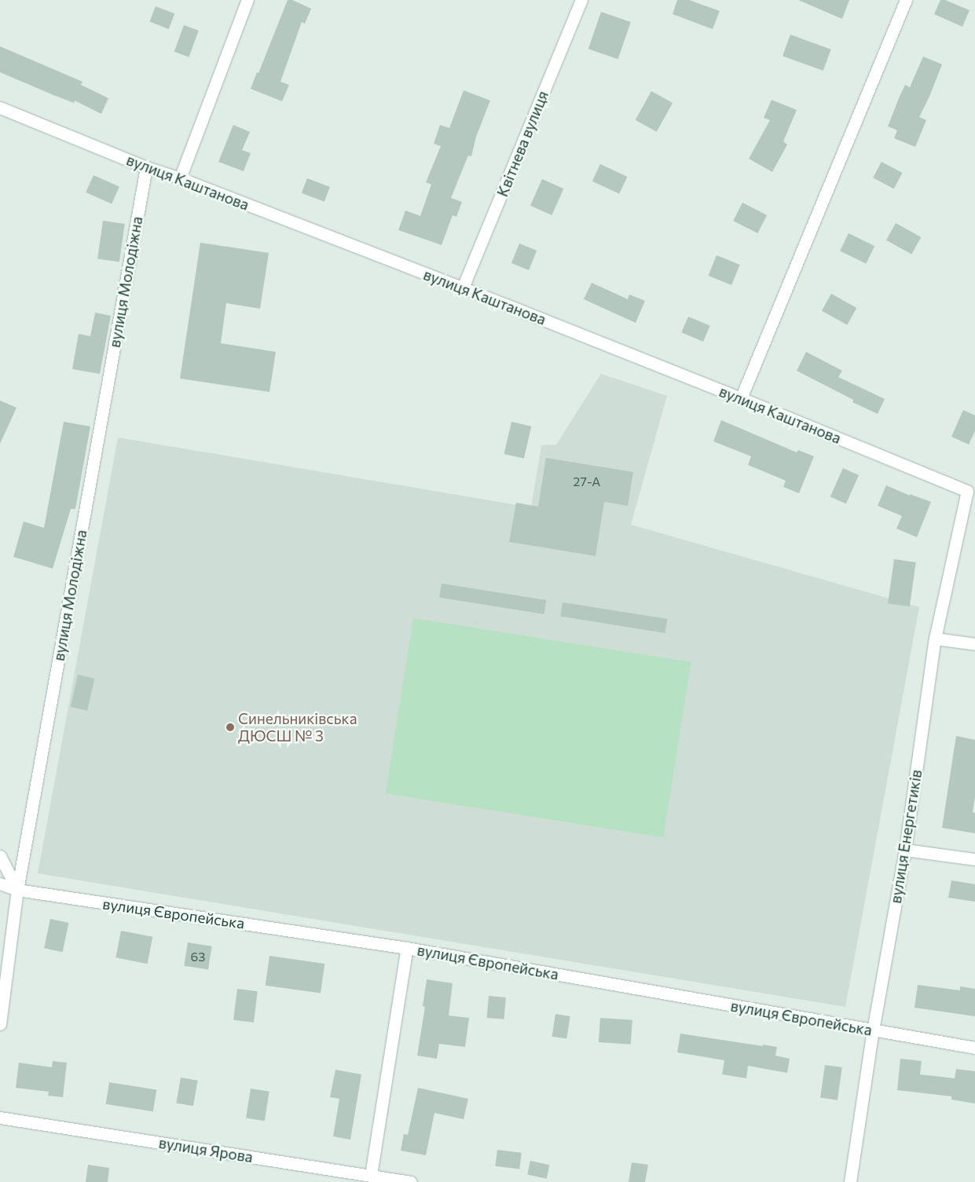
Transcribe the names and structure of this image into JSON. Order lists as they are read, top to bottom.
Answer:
{
  "streets": {
    "street": [
      "Квітнева вулиця",
      "вулиця Каштанова",
      "вулиця Молодіжна",
      "вулиця Енергетиків",
      "вулиця Європейська",
      "вулиця Ярова"
    ]
  },
  "crossings": [
    ["Квітнева вулиця", "вулиця Каштанова"],
    ["вулиця Каштанова", "вулиця Молодіжна"],
    ["вулиця Каштанова", "вулиця Енергетиків"],
    ["вулиця Молодіжна", "вулиця Європейська"],
    ["вулиця Енергетиків", "вулиця Європейська"]
  ],
  "places": ["Синельниківська ДЮСШ № 3"],
  "house_numbers": ["27-А", "63"]
}
